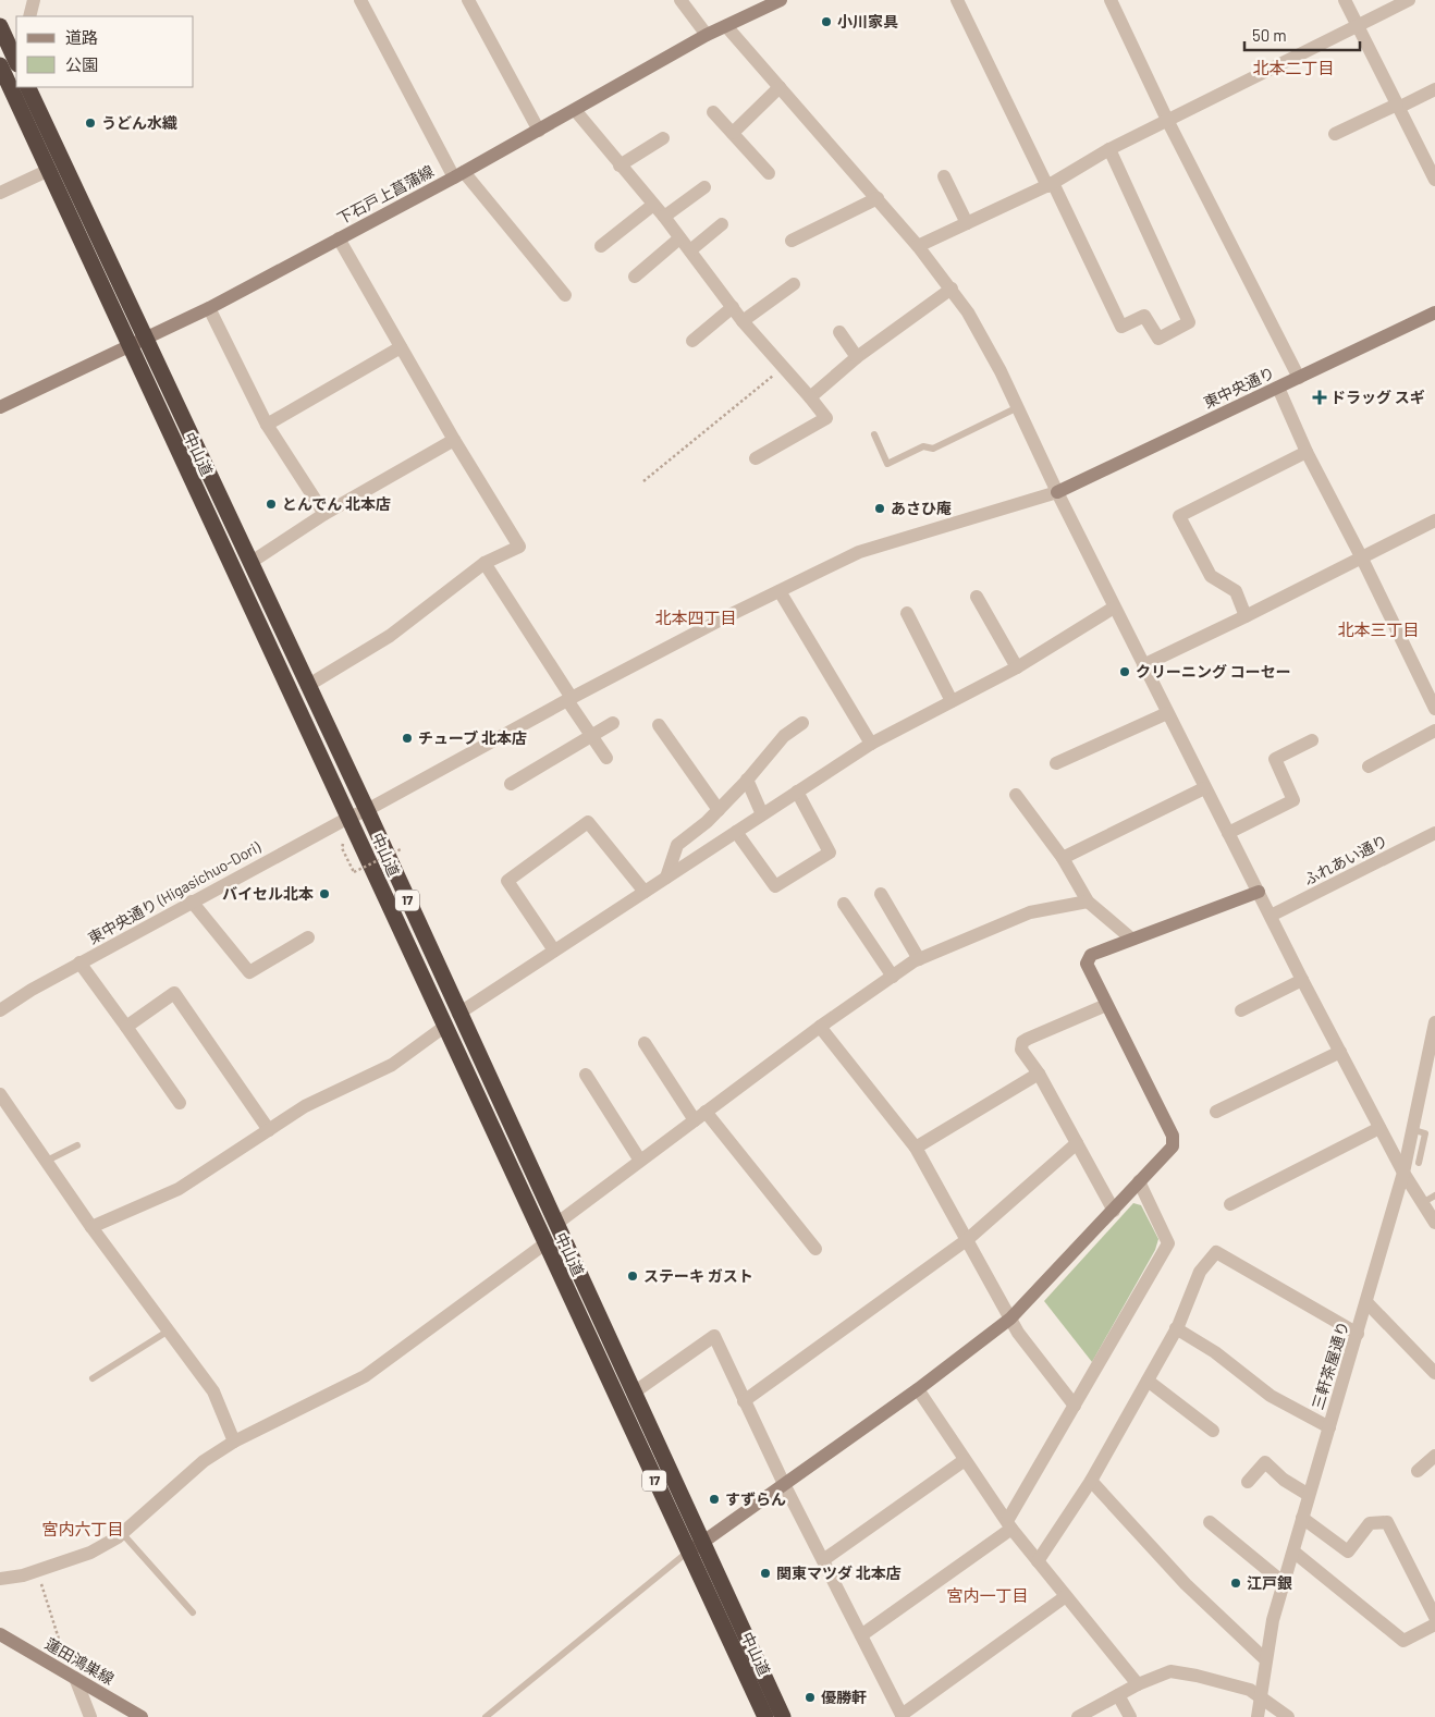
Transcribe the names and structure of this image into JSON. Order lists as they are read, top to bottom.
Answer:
{
  "streets": {
    "highway": ["中山道", "17"],
    "street": [
      "下石戸上菖蒲線",
      "東中央通り",
      "ふれあい通り",
      "東中央通り (Higasichuo-Dori)",
      "三軒茶屋通り",
      "蓮田鴻巣線"
    ]
  },
  "crossings": [
    ["下石戸上菖蒲線", "中山道"],
    ["東中央通り", "東中央通り (Higasichuo-Dori)"],
    ["中山道", "東中央通り (Higasichuo-Dori)"]
  ],
  "districts": [
    "北本二丁目",
    "北本四丁目",
    "北本三丁目",
    "宮内六丁目",
    "宮内一丁目"
  ],
  "places": {
    "other": [
      "小川家具",
      "うどん水織",
      "とんでん 北本店",
      "あさひ庵",
      "クリーニング コーセー",
      "チューブ 北本店",
      "バイセル北本",
      "ステーキ ガスト",
      "すずらん",
      "関東マツダ 北本店",
      "江戸銀",
      "優勝軒"
    ],
    "health": ["ドラッグ スギ"]
  },
  "legend": ["道路", "公園"],
  "scale_bar": "50 m"
}
